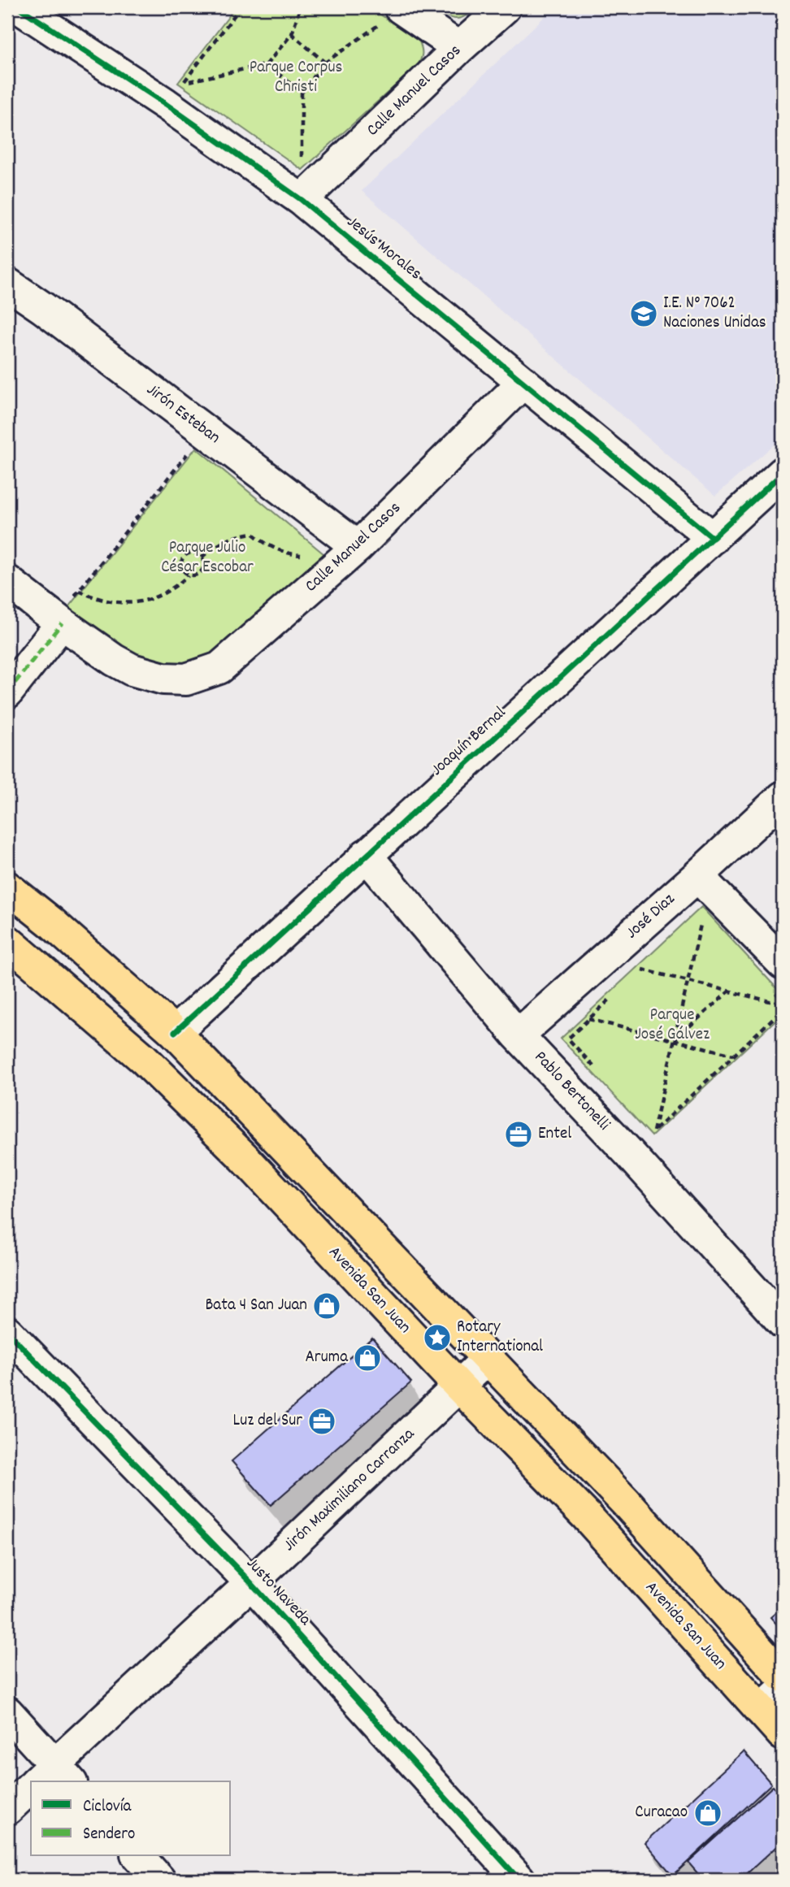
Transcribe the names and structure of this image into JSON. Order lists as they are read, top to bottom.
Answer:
{
  "streets": {
    "main road": ["Avenida San Juan"],
    "street": [
      "Calle Manuel Casos",
      "Jesús Morales",
      "Jirón Esteban",
      "Joaquín Bernal",
      "José Diaz",
      "Pablo Bertonelli",
      "Jirón Maximiliano Carranza",
      "Justo Naveda"
    ]
  },
  "crossings": [
    ["Calle Manuel Casos", "Jesús Morales"],
    ["Calle Manuel Casos", "Jirón Esteban"],
    ["Jesús Morales", "Joaquín Bernal"],
    ["Joaquín Bernal", "Pablo Bertonelli"],
    ["José Diaz", "Pablo Bertonelli"],
    ["Avenida San Juan", "Jirón Maximiliano Carranza"],
    ["Jirón Maximiliano Carranza", "Justo Naveda"]
  ],
  "parks": ["Parque Corpus Christi", "Parque Julio César Escobar", "Parque José Gálvez"],
  "places": {
    "school or university": ["I.E. N° 7062 Naciones Unidas"],
    "office": ["Entel", "Luz del Sur"],
    "shop": ["Bata 4 San Juan", "Aruma", "Curacao"],
    "place": ["Rotary International"]
  },
  "legend": ["Ciclovía", "Sendero"]
}
